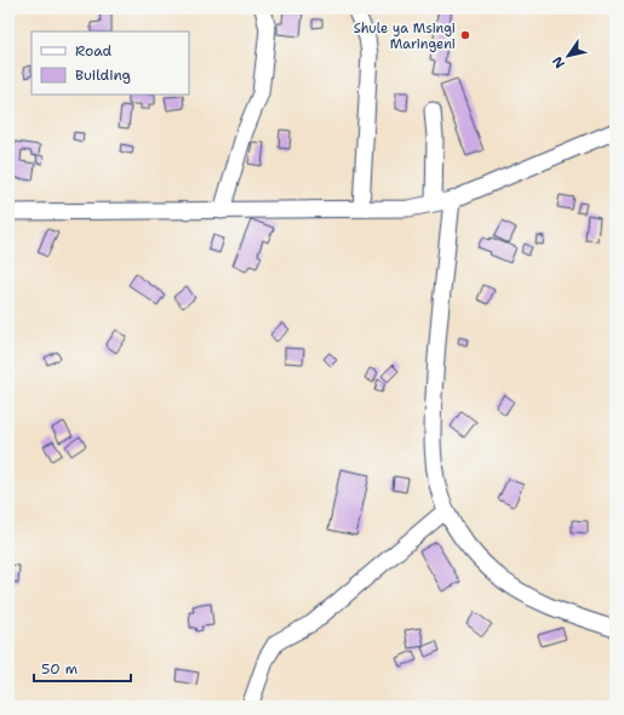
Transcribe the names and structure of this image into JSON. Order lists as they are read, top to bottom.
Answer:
{
  "places": ["Shule ya Msingi Maringeni"],
  "legend": ["Road", "Building"],
  "scale_bar": "50 m",
  "north": "bottom left"
}
